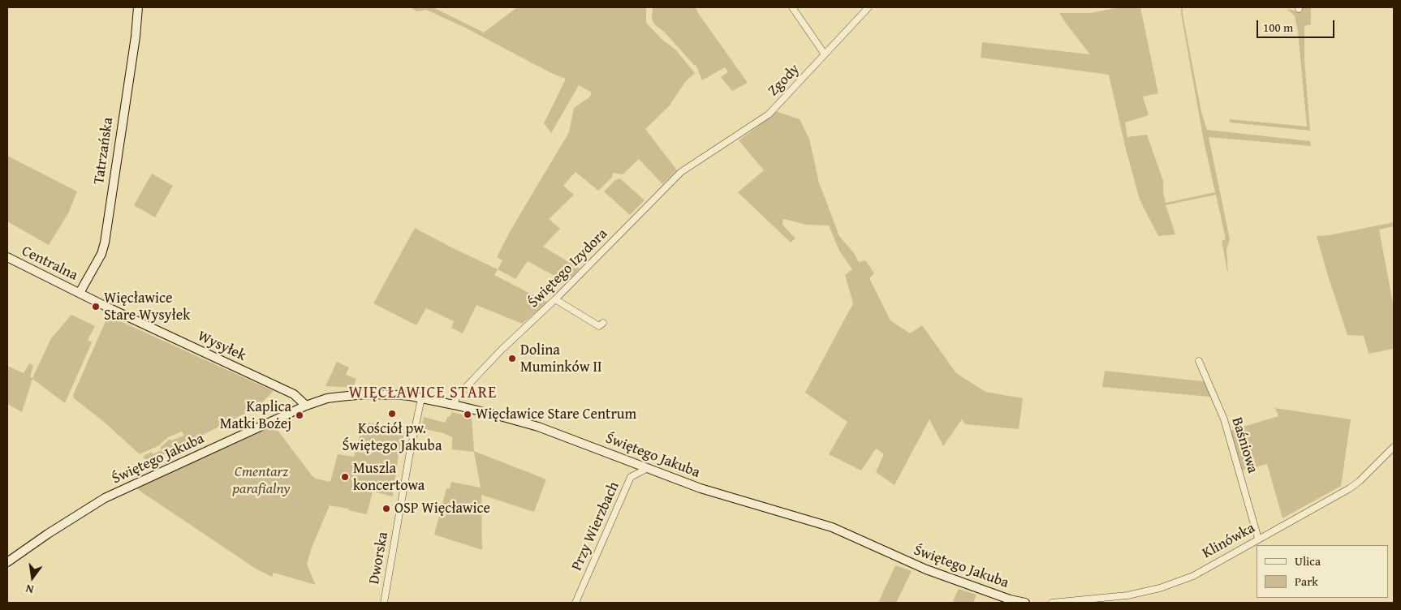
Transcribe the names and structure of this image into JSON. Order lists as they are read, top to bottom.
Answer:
{
  "streets": {
    "street": [
      "Zgody",
      "Tatrzańska",
      "Centralna",
      "Świętego Izydora",
      "Wysyłek",
      "Baśniowa",
      "Świętego Jakuba",
      "Przy Wierzbach",
      "Klinówka",
      "Dworska"
    ]
  },
  "crossings": [
    ["Zgody", "Świętego Izydora"],
    ["Tatrzańska", "Centralna"],
    ["Tatrzańska", "Wysyłek"],
    ["Centralna", "Wysyłek"],
    ["Świętego Izydora", "Świętego Jakuba"],
    ["Wysyłek", "Świętego Jakuba"],
    ["Baśniowa", "Klinówka"],
    ["Świętego Jakuba", "Przy Wierzbach"],
    ["Świętego Jakuba", "Dworska"]
  ],
  "districts": ["WIĘCŁAWICE STARE"],
  "parks": ["Cmentarz parafialny"],
  "places": [
    "Więcławice Stare Wysyłek",
    "Dolina Muminków II",
    "Kościół pw. Świętego Jakuba",
    "Więcławice Stare Centrum",
    "Kaplica Matki Bożej",
    "Muszla koncertowa",
    "OSP Więcławice"
  ],
  "legend": ["Ulica", "Park"],
  "scale_bar": "100 m",
  "north": "bottom"
}
